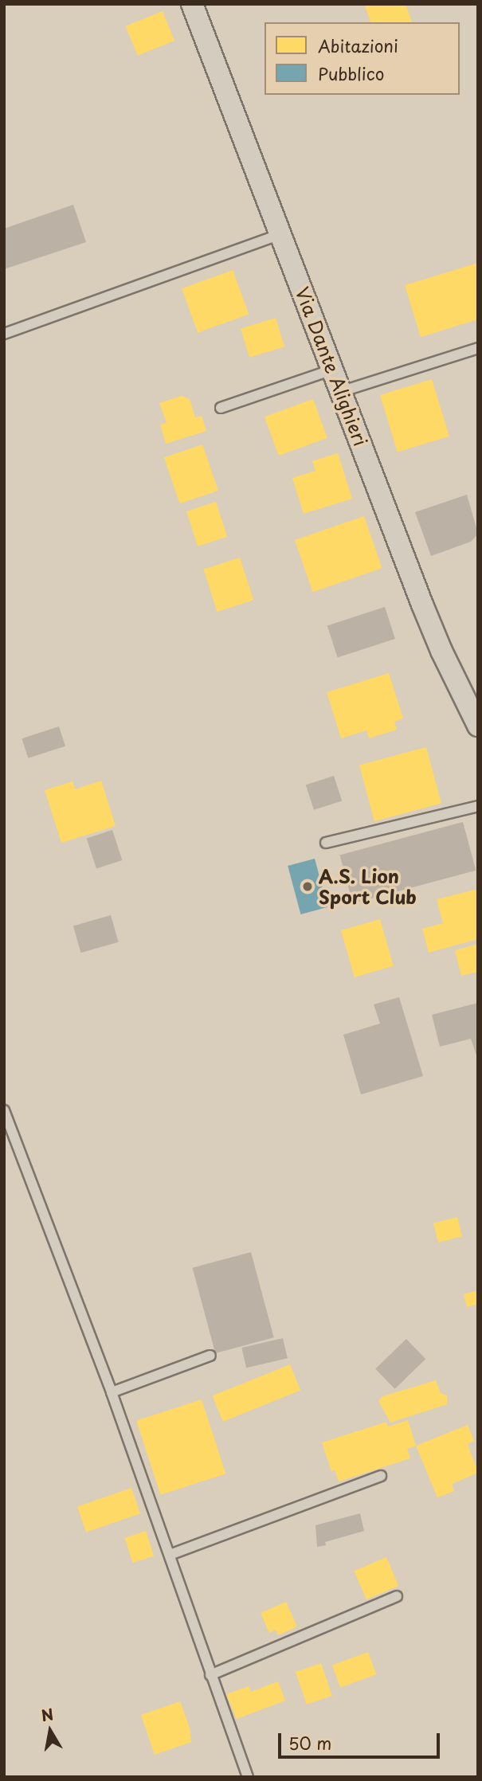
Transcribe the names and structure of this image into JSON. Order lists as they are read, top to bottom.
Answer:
{
  "streets": {
    "street": ["Via Dante Alighieri"]
  },
  "places": ["A.S. Lion Sport Club"],
  "legend": ["Abitazioni", "Pubblico"],
  "scale_bar": "50 m",
  "north": "top"
}
